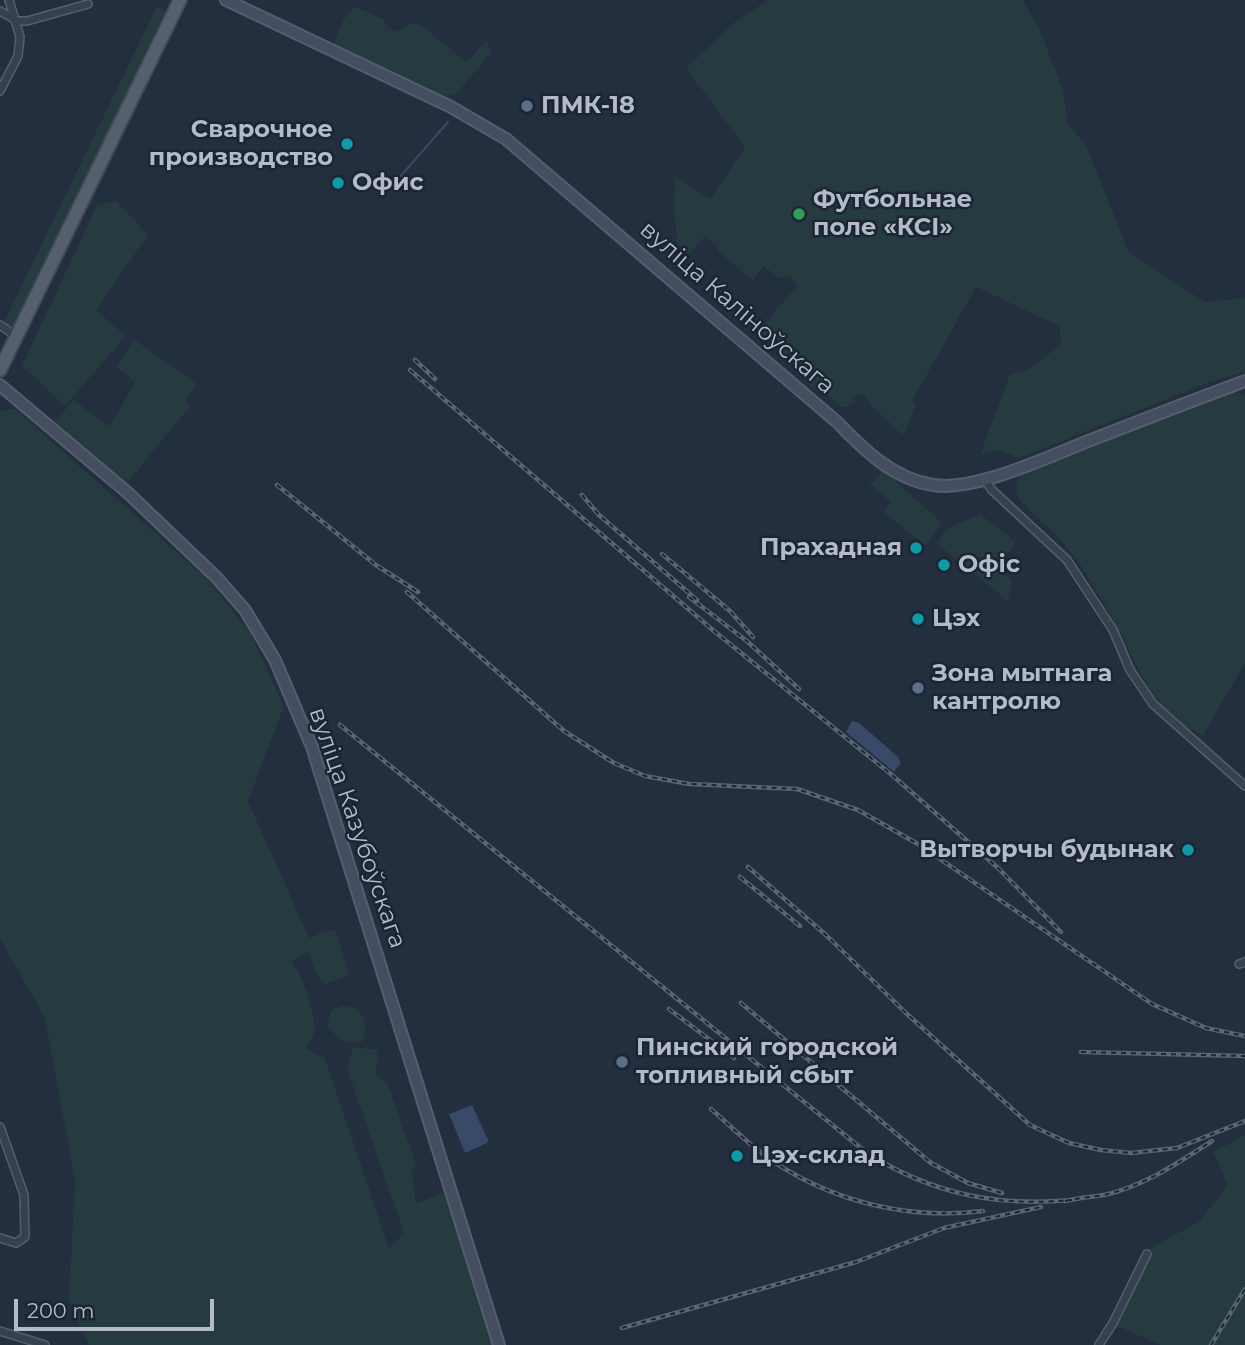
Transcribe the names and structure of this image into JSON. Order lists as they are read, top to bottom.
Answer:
{
  "streets": {
    "street": ["вуліца Каліноўскага", "вуліца Казубоўскага"]
  },
  "places": [
    "ПМК-18",
    "Сварочное производство",
    "Офис",
    "Футбольнае поле «КСІ»",
    "Прахадная",
    "Офіс",
    "Цэх",
    "Зона мытнага кантролю",
    "Вытворчы будынак",
    "Пинский городской топливный сбыт",
    "Цэх-склад"
  ],
  "scale_bar": "200 m"
}
